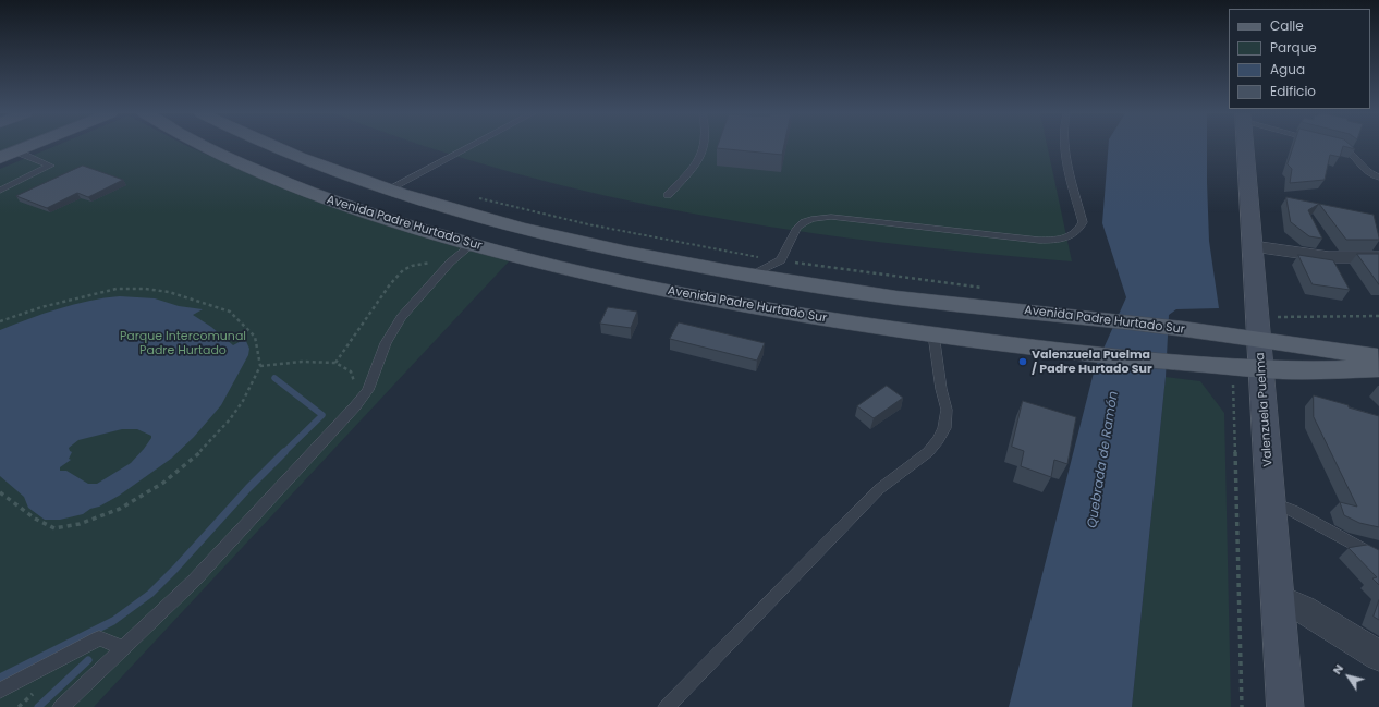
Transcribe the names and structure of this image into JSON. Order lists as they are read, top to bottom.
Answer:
{
  "streets": {
    "main road": ["Avenida Padre Hurtado Sur"],
    "street": ["Valenzuela Puelma"]
  },
  "crossings": [
    ["Avenida Padre Hurtado Sur", "Valenzuela Puelma"]
  ],
  "water": ["Quebrada de Ramón"],
  "parks": ["Parque Intercomunal Padre Hurtado"],
  "places": ["Valenzuela Puelma / Padre Hurtado Sur"],
  "legend": [
    "Calle",
    "Parque",
    "Agua",
    "Edificio"
  ],
  "north": "top left"
}
